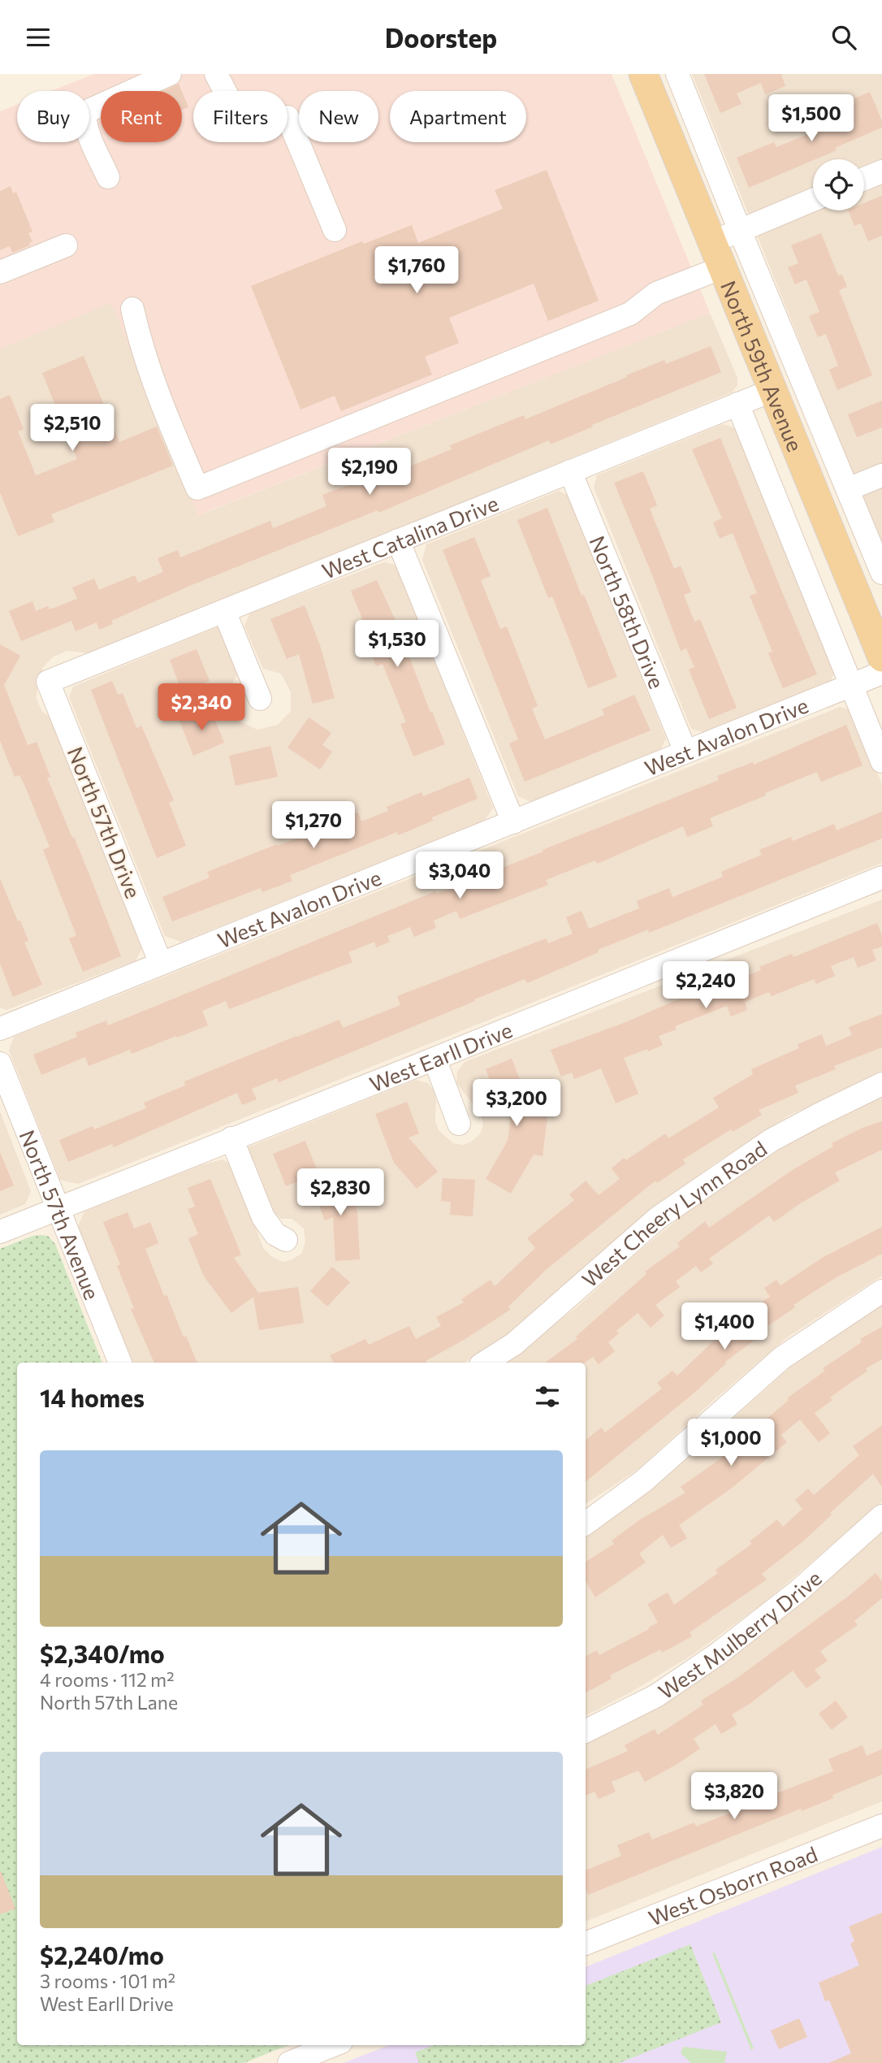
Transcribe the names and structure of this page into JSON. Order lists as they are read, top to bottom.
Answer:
{
  "streets": {
    "main road": ["North 59th Avenue"],
    "street": [
      "West Catalina Drive",
      "North 58th Drive",
      "West Avalon Drive",
      "North 57th Drive",
      "West Earll Drive",
      "North 57th Avenue",
      "West Cheery Lynn Road",
      "West Mulberry Drive",
      "West Osborn Road"
    ]
  },
  "crossings": [
    ["North 59th Avenue", "West Catalina Drive"],
    ["North 59th Avenue", "West Avalon Drive"],
    ["West Catalina Drive", "North 58th Drive"],
    ["West Catalina Drive", "North 57th Drive"],
    ["North 58th Drive", "West Avalon Drive"],
    ["West Avalon Drive", "North 57th Drive"],
    ["West Earll Drive", "North 57th Avenue"]
  ],
  "page": {
    "header": "Doorstep",
    "chip": [
      "Buy",
      "Rent",
      "Filters",
      "New",
      "Apartment"
    ],
    "price": [
      "$1,500",
      "$1,760",
      "$2,510",
      "$2,190",
      "$1,530",
      "$2,340",
      "$1,270",
      "$3,040",
      "$2,240",
      "$3,200",
      "$2,830",
      "$1,400",
      "$1,000",
      "$3,820"
    ],
    "heading": "14 homes",
    "list": [
      {
        "name": "$2,340/mo",
        "note": "4 rooms · 112 m² · North 57th Lane"
      },
      {
        "name": "$2,240/mo",
        "note": "3 rooms · 101 m² · West Earll Drive"
      }
    ]
  }
}
